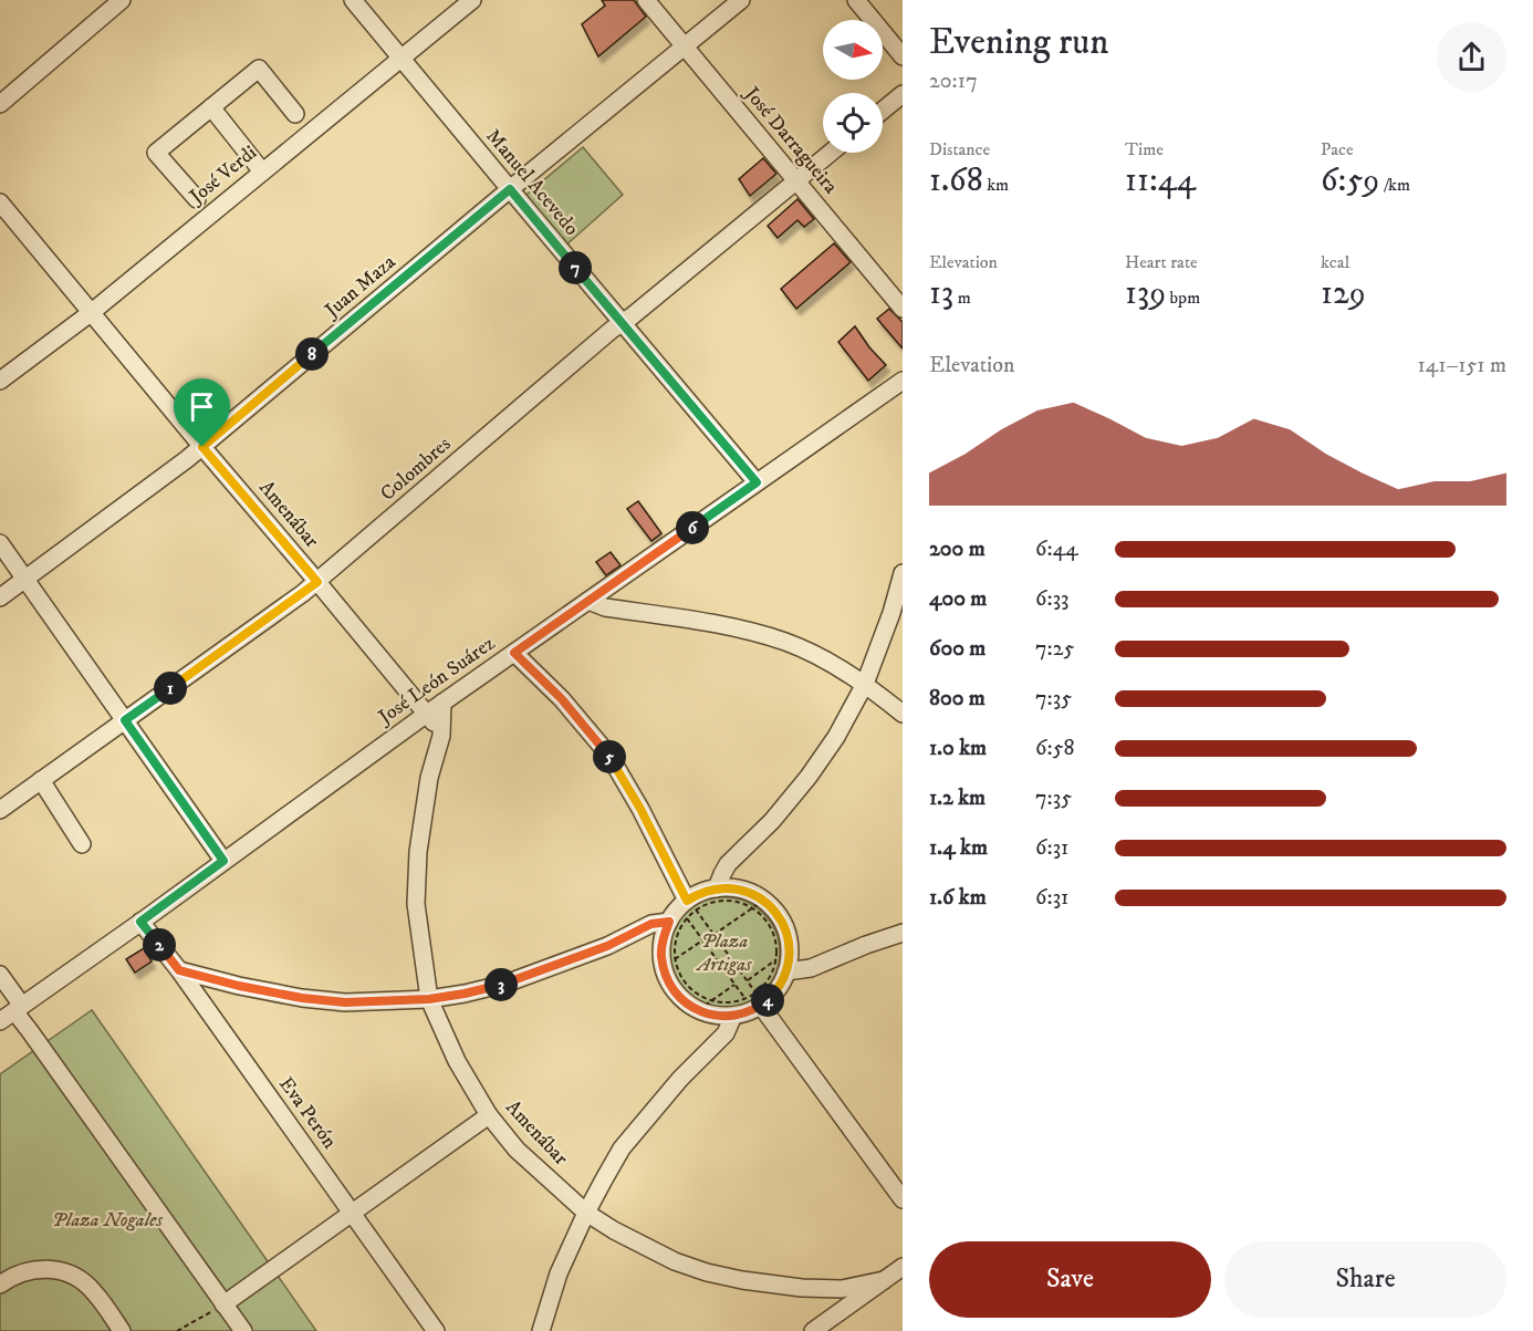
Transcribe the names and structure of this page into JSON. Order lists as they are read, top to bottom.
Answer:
{
  "streets": {
    "street": [
      "José Darragueira",
      "José Verdi",
      "Manuel Acevedo",
      "Juan Maza",
      "Colombres",
      "Amenábar",
      "José León Suárez",
      "Eva Perón"
    ]
  },
  "crossings": [
    ["José Darragueira", "Juan Maza"],
    ["José Darragueira", "Colombres"],
    ["José Verdi", "Manuel Acevedo"],
    ["José Verdi", "Amenábar"],
    ["Manuel Acevedo", "Juan Maza"],
    ["Manuel Acevedo", "Colombres"],
    ["Manuel Acevedo", "José León Suárez"],
    ["Juan Maza", "Amenábar"],
    ["Colombres", "Amenábar"],
    ["Amenábar", "José León Suárez"],
    ["José León Suárez", "Eva Perón"]
  ],
  "parks": ["Plaza Artigas", "Plaza Nogales"],
  "north": "right",
  "page": {
    "heading": ["Evening run", "20:17"],
    "stats": [
      ["Distance", "1.68 km"],
      ["Time", "11:44"],
      ["Pace", "6:59 /km"],
      ["Elevation", "13 m"],
      ["Heart rate", "139 bpm"],
      ["kcal", "129"]
    ],
    "pins": [
      "7",
      "8",
      "6",
      "1",
      "5",
      "2",
      "3",
      "4"
    ],
    "chart": ["Elevation", "141–151 m"],
    "list": [
      {
        "name": "200 m",
        "note": "6:44"
      },
      {
        "name": "400 m",
        "note": "6:33"
      },
      {
        "name": "600 m",
        "note": "7:25"
      },
      {
        "name": "800 m",
        "note": "7:35"
      },
      {
        "name": "1.0 km",
        "note": "6:58"
      },
      {
        "name": "1.2 km",
        "note": "7:35"
      },
      {
        "name": "1.4 km",
        "note": "6:31"
      },
      {
        "name": "1.6 km",
        "note": "6:31"
      }
    ],
    "buttons": ["Save", "Share"]
  }
}
